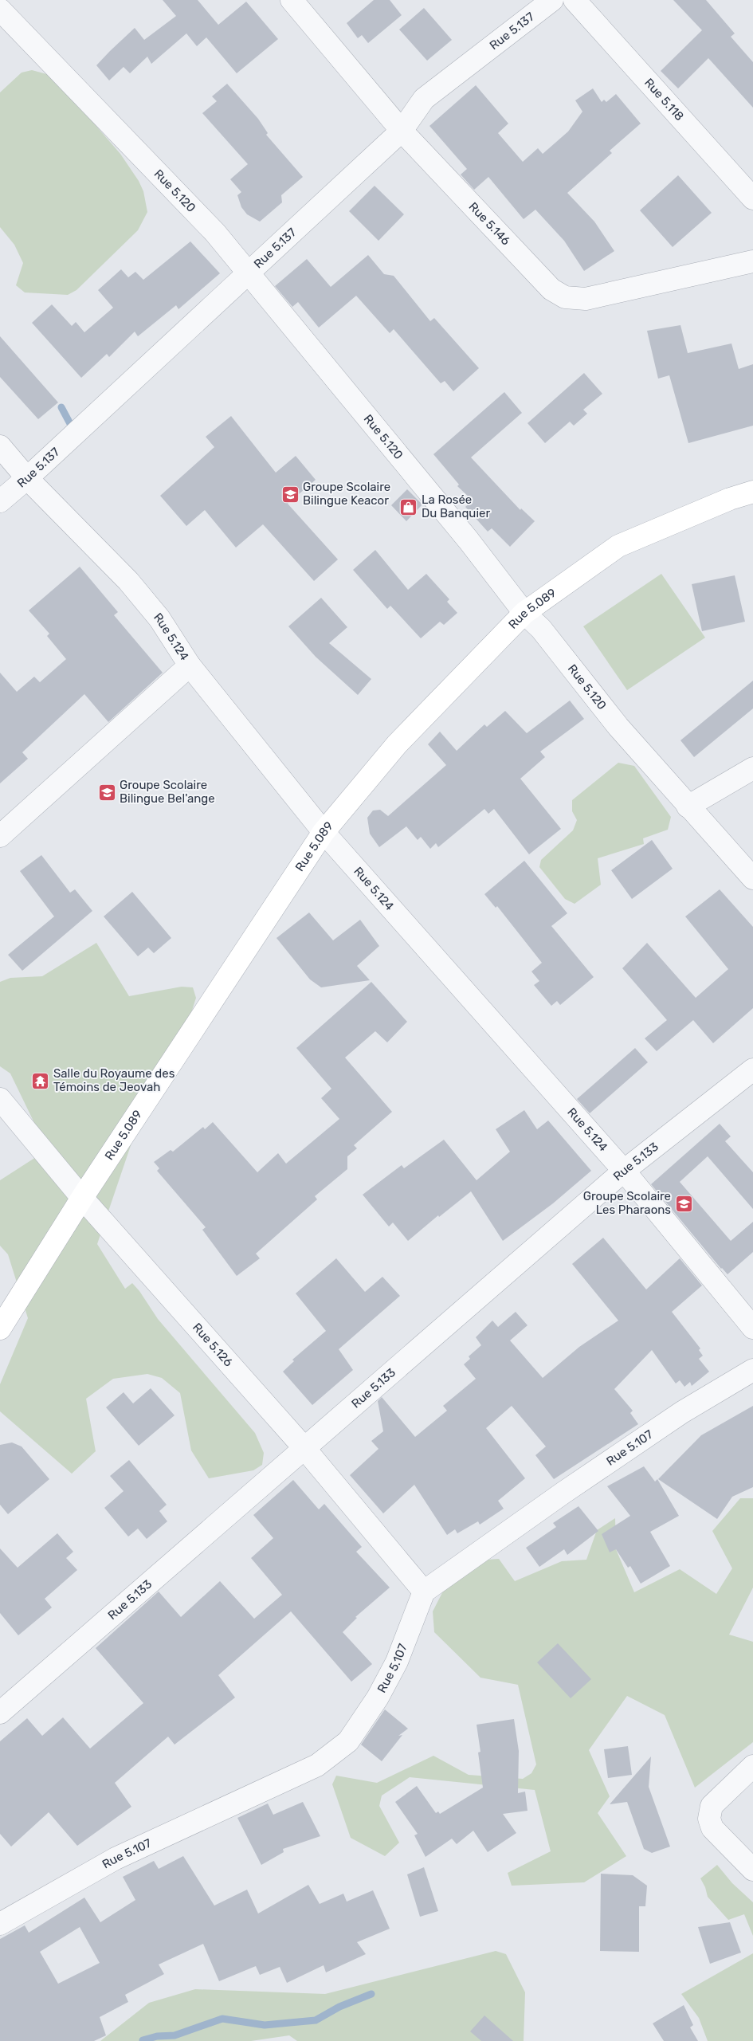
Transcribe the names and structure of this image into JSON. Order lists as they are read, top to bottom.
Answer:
{
  "streets": {
    "street": [
      "Rue 5.137",
      "Rue 5.118",
      "Rue 5.120",
      "Rue 5.146",
      "Rue 5.089",
      "Rue 5.124",
      "Rue 5.133",
      "Rue 5.126",
      "Rue 5.107"
    ]
  },
  "crossings": [
    ["Rue 5.137", "Rue 5.120"],
    ["Rue 5.137", "Rue 5.146"],
    ["Rue 5.137", "Rue 5.124"],
    ["Rue 5.120", "Rue 5.089"],
    ["Rue 5.089", "Rue 5.124"],
    ["Rue 5.089", "Rue 5.126"],
    ["Rue 5.124", "Rue 5.133"],
    ["Rue 5.133", "Rue 5.126"],
    ["Rue 5.126", "Rue 5.107"]
  ],
  "places": {
    "school or university": ["Groupe Scolaire Bilingue Keacor", "Groupe Scolaire Bilingue Bel'ange", "Groupe Scolaire Les Pharaons"],
    "shop": ["La Rosée Du Banquier"],
    "temple": ["Salle du Royaume des Témoins de Jeovah"]
  }
}
